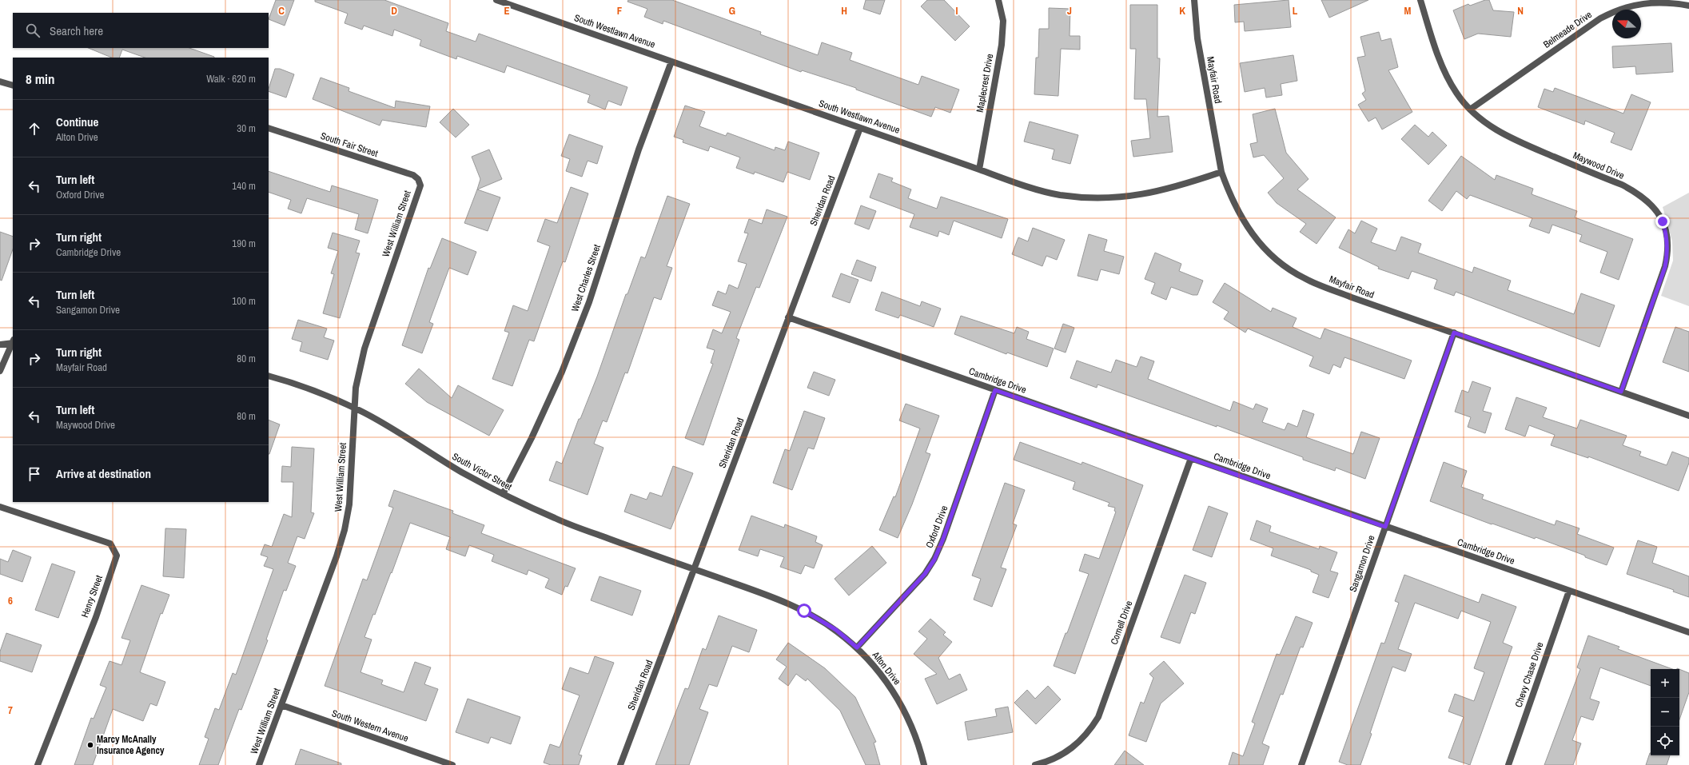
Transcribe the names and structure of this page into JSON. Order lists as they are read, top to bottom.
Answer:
{
  "streets": {
    "street": [
      "Belmeade Drive",
      "South Westlawn Avenue",
      "Mayfair Road",
      "Maplecrest Drive",
      "South Fair Street",
      "Maywood Drive",
      "Sheridan Road",
      "West William Street",
      "West Charles Street",
      "Cambridge Drive",
      "South Victor Street",
      "Oxford Drive",
      "Sangamon Drive",
      "Henry Street",
      "Cornell Drive",
      "Alton Drive",
      "Chevy Chase Drive",
      "South Western Avenue"
    ]
  },
  "crossings": [
    ["Belmeade Drive", "Maywood Drive"],
    ["South Westlawn Avenue", "Mayfair Road"],
    ["South Westlawn Avenue", "Maplecrest Drive"],
    ["South Westlawn Avenue", "Sheridan Road"],
    ["South Westlawn Avenue", "West Charles Street"],
    ["Mayfair Road", "Maywood Drive"],
    ["Mayfair Road", "Sangamon Drive"],
    ["South Fair Street", "West William Street"],
    ["Sheridan Road", "Cambridge Drive"],
    ["Sheridan Road", "South Victor Street"],
    ["Sheridan Road", "Alton Drive"],
    ["West William Street", "South Victor Street"],
    ["West William Street", "South Western Avenue"],
    ["West Charles Street", "South Victor Street"],
    ["Cambridge Drive", "Oxford Drive"],
    ["Cambridge Drive", "Sangamon Drive"],
    ["Cambridge Drive", "Cornell Drive"],
    ["Cambridge Drive", "Chevy Chase Drive"],
    ["South Victor Street", "Alton Drive"],
    ["Oxford Drive", "Alton Drive"]
  ],
  "places": ["Marcy McAnally Insurance Agency"],
  "north": "left",
  "page": {
    "search": "Search here",
    "heading": ["8 min", "Walk · 620 m"],
    "list": [
      ["Continue", "Alton Drive", "30 m"],
      ["Turn left", "Oxford Drive", "140 m"],
      ["Turn right", "Cambridge Drive", "190 m"],
      ["Turn left", "Sangamon Drive", "100 m"],
      ["Turn right", "Mayfair Road", "80 m"],
      ["Turn left", "Maywood Drive", "80 m"],
      "Arrive at destination"
    ],
    "map_buttons": ["+", "−"]
  },
  "grid": {
    "columns": [
      "C",
      "D",
      "E",
      "F",
      "G",
      "H",
      "I",
      "J",
      "K",
      "L",
      "M",
      "N"
    ],
    "rows": ["6", "7"]
  }
}
